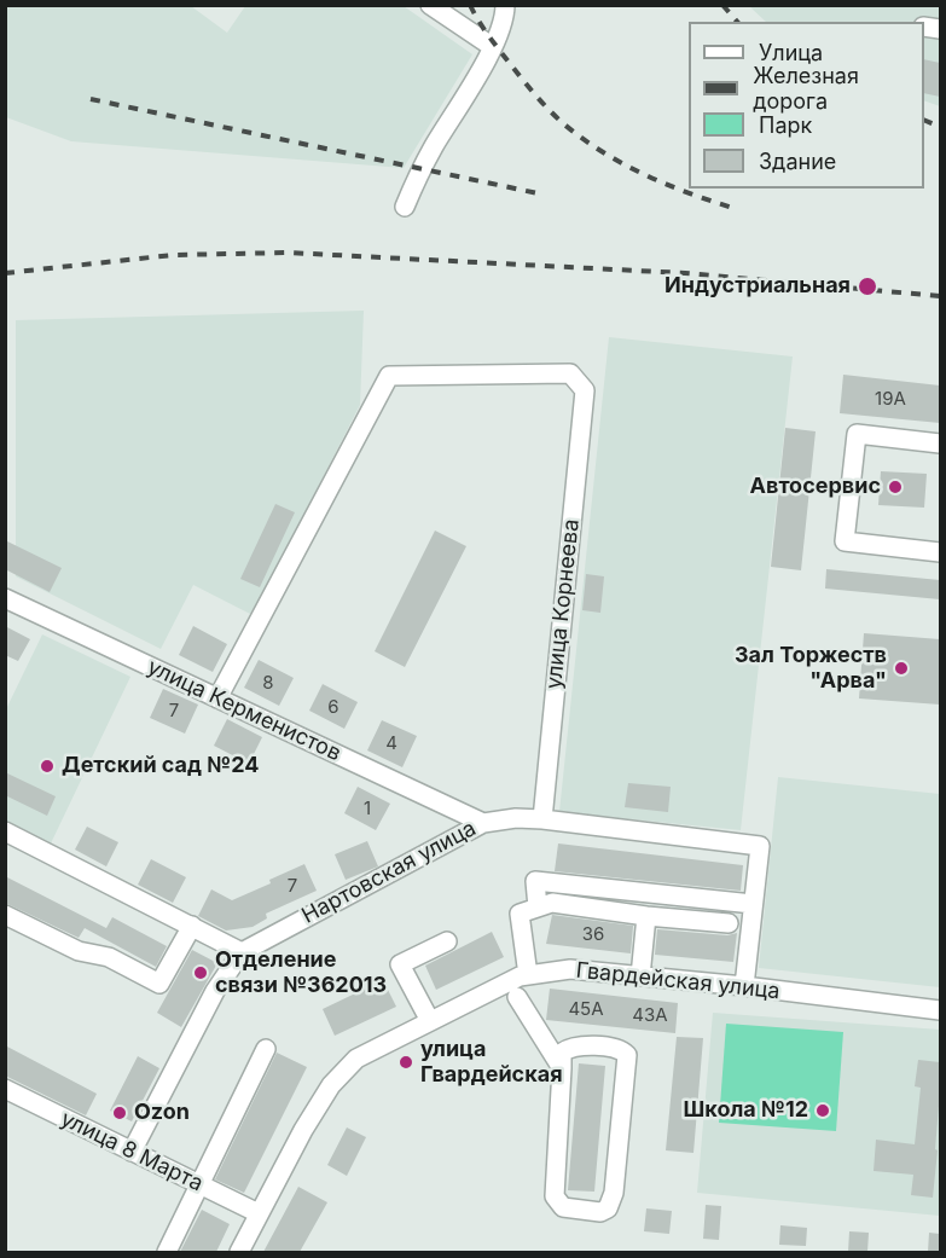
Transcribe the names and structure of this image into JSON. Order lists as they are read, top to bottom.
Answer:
{
  "streets": {
    "street": [
      "улица Корнеева",
      "улица Керменистов",
      "Нартовская улица",
      "Гвардейская улица",
      "улица 8 Марта"
    ]
  },
  "crossings": [
    ["улица Корнеева", "улица Керменистов"],
    ["улица Корнеева", "Нартовская улица"],
    ["улица Керменистов", "Нартовская улица"],
    ["Нартовская улица", "Гвардейская улица"],
    ["Нартовская улица", "улица 8 Марта"],
    ["Гвардейская улица", "улица 8 Марта"]
  ],
  "places": [
    "Индустриальная",
    "Автосервис",
    "Зал Торжеств \"Арва\"",
    "Детский сад №24",
    "Отделение связи №362013",
    "улица Гвардейская",
    "Школа №12",
    "Ozon"
  ],
  "house_numbers": [
    "19А",
    "8",
    "6",
    "7",
    "4",
    "1",
    "7",
    "36",
    "45А",
    "43А"
  ],
  "legend": [
    "Улица",
    "Железная дорога",
    "Парк",
    "Здание"
  ]
}
